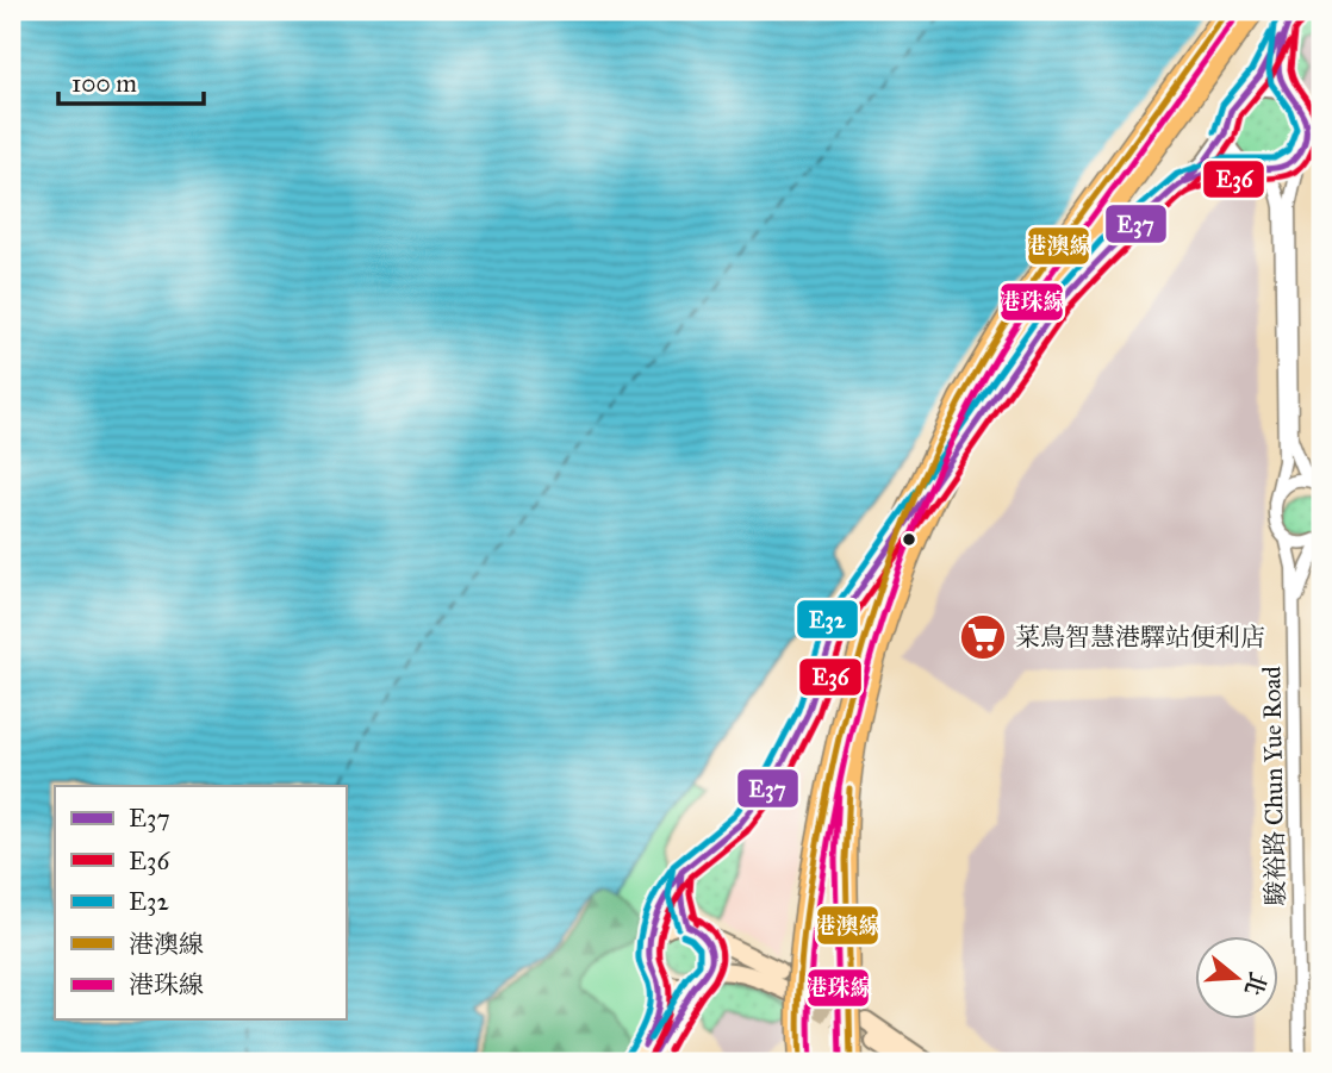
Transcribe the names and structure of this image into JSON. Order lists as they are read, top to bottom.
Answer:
{
  "streets": {
    "street": ["駿裕路 Chun Yue Road"]
  },
  "places": {
    "supermarket": ["菜鳥智慧港驛站便利店"]
  },
  "lines": [
    "transit line E37",
    "transit line E32",
    "transit line 港澳線",
    "transit line E36",
    "transit line 港珠線"
  ],
  "legend": [
    "E37",
    "E36",
    "E32",
    "港澳線",
    "港珠線"
  ],
  "scale_bar": "100 m",
  "north": "right"
}
